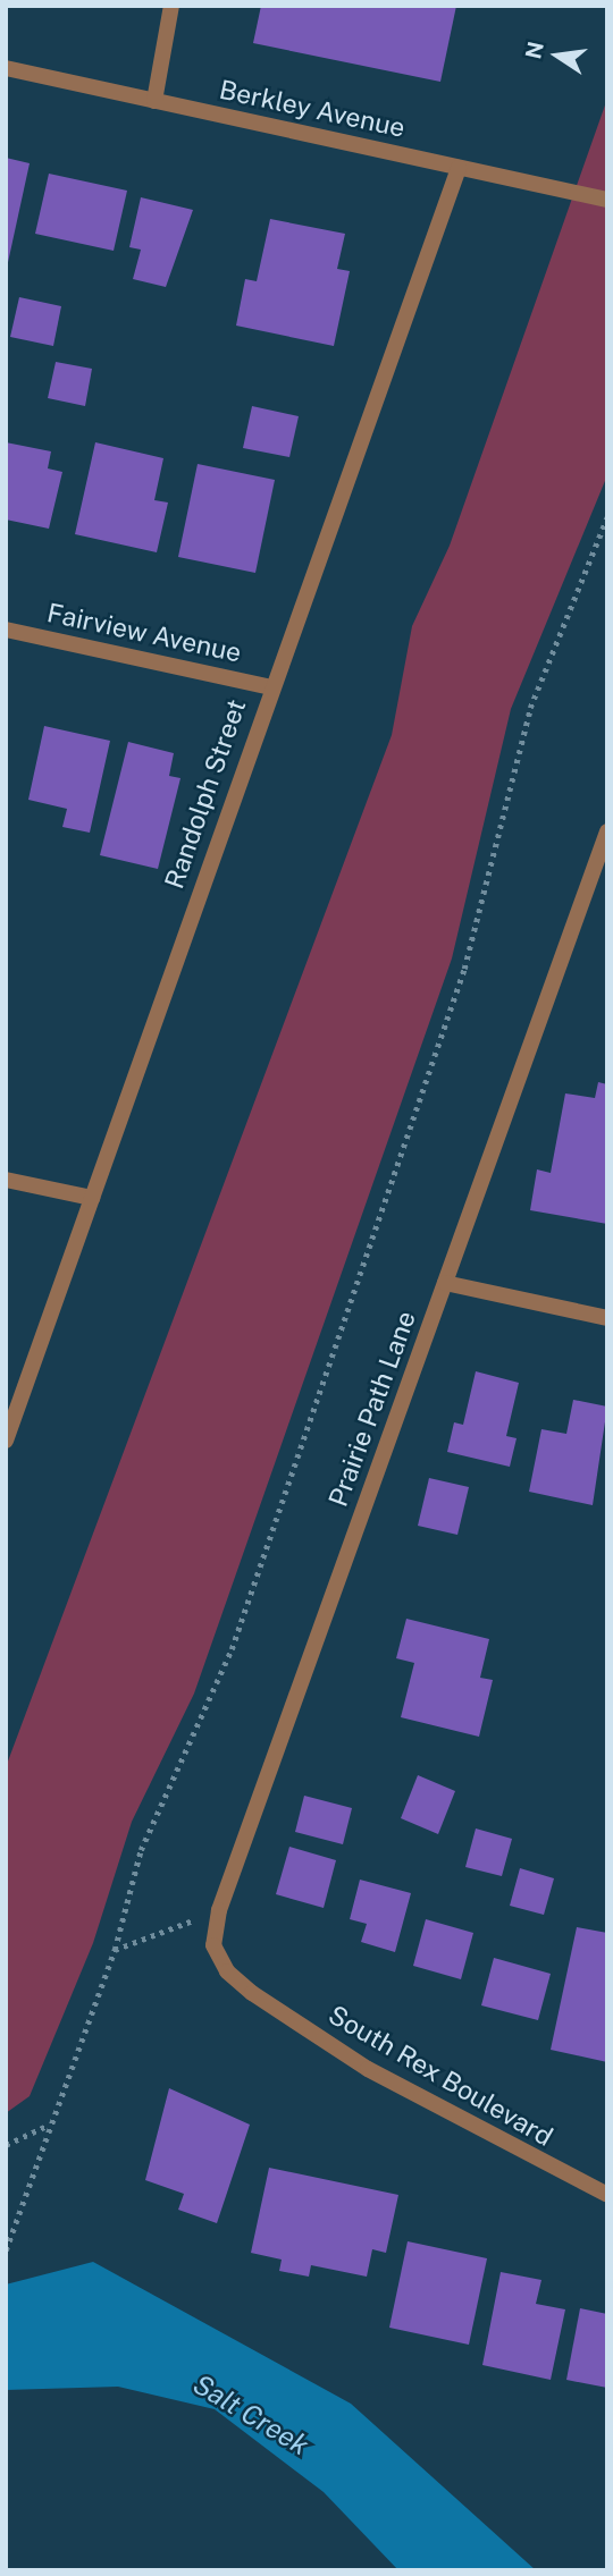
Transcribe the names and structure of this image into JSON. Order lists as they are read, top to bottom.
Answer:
{
  "streets": {
    "street": [
      "Berkley Avenue",
      "Fairview Avenue",
      "Randolph Street",
      "Prairie Path Lane",
      "South Rex Boulevard"
    ]
  },
  "crossings": [
    ["Berkley Avenue", "Randolph Street"],
    ["Fairview Avenue", "Randolph Street"],
    ["Prairie Path Lane", "South Rex Boulevard"]
  ],
  "water": ["Salt Creek"],
  "north": "left"
}
